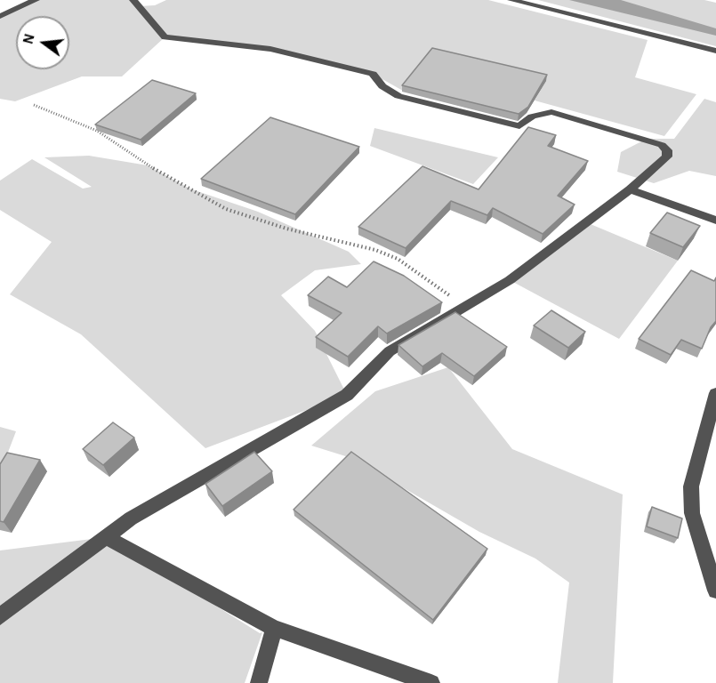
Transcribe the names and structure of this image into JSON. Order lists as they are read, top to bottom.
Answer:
{
  "north": "left"
}
